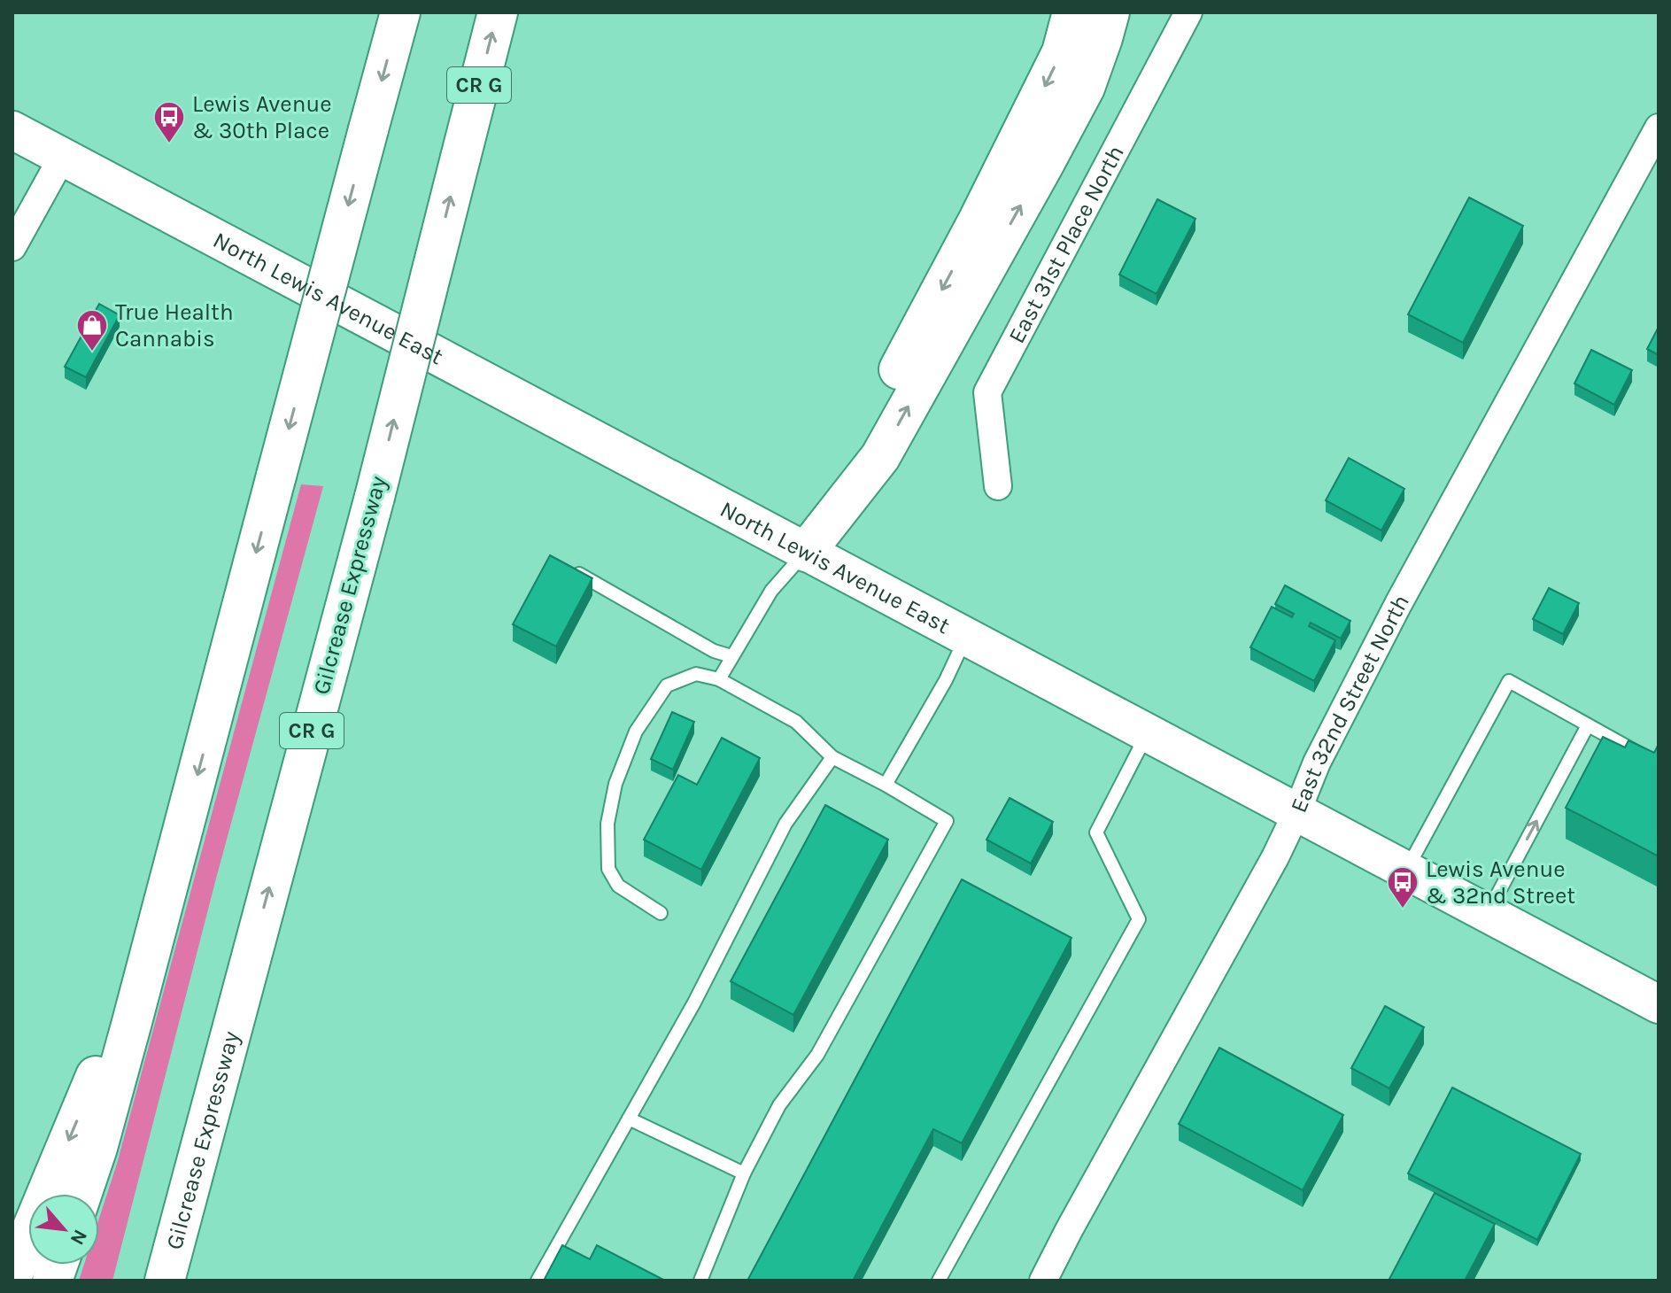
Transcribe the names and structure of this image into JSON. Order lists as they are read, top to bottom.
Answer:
{
  "streets": {
    "highway": ["CR G", "Gilcrease Expressway"],
    "main road": ["North Lewis Avenue East"],
    "street": ["East 31st Place North", "East 32nd Street North"]
  },
  "crossings": [
    ["North Lewis Avenue East", "East 32nd Street North"]
  ],
  "places": {
    "bus stop": ["Lewis Avenue & 30th Place", "Lewis Avenue & 32nd Street"],
    "shop": ["True Health Cannabis"]
  },
  "north": "bottom right"
}
